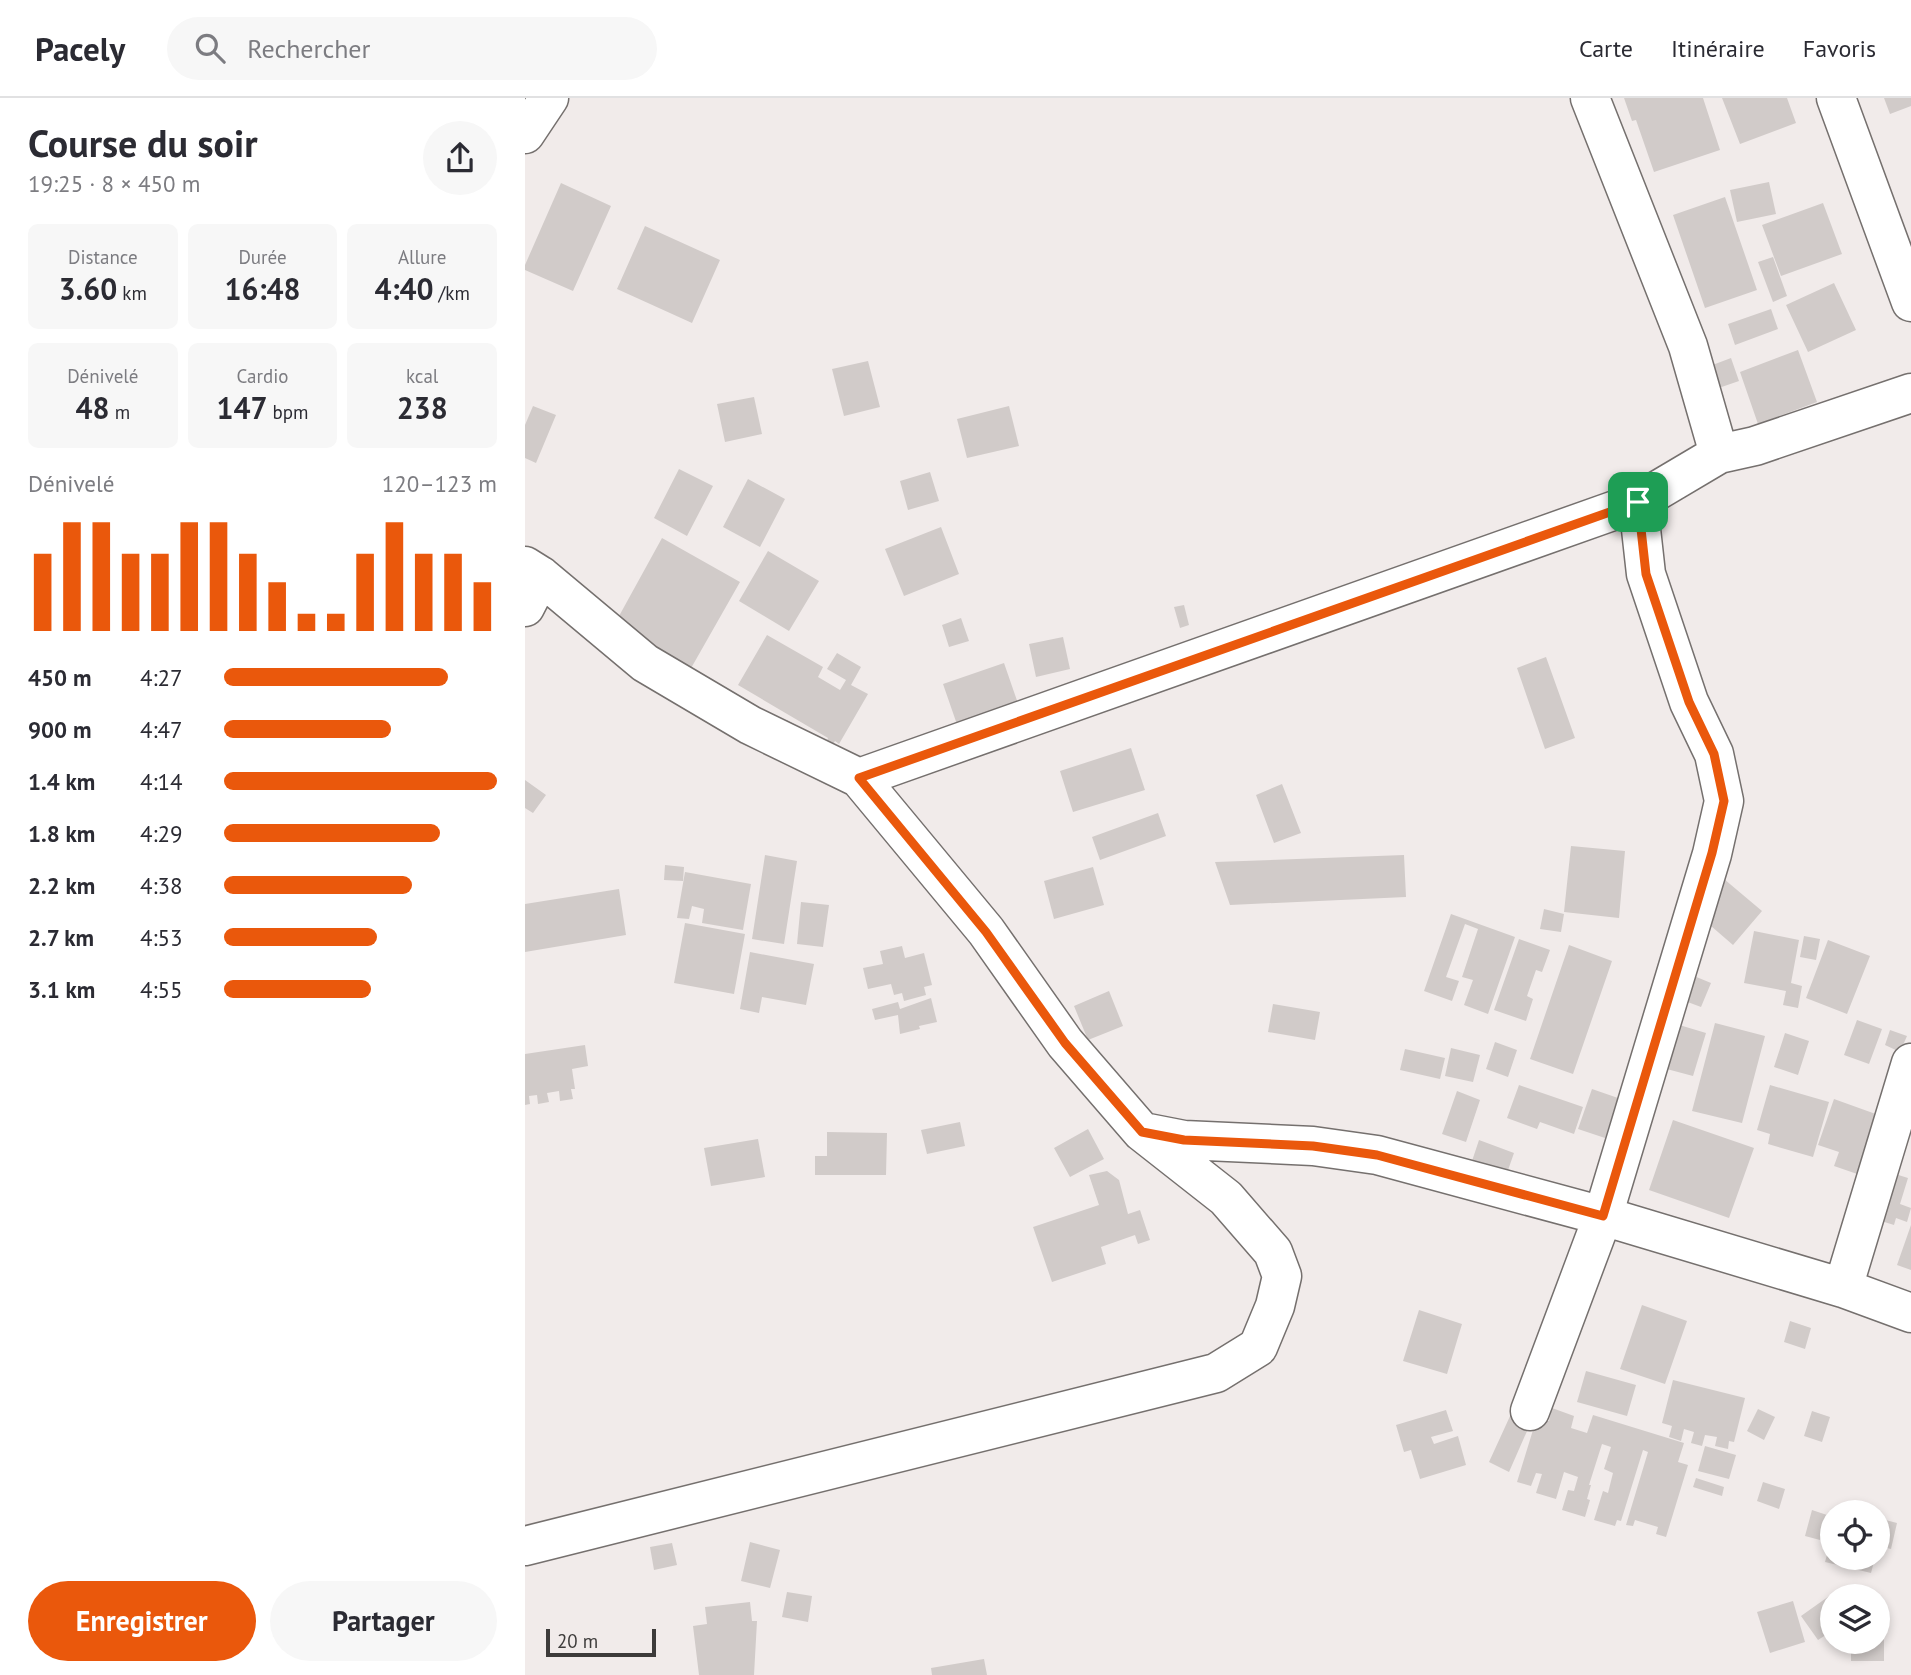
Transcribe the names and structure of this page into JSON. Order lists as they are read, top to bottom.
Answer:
{
  "scale_bar": "20 m",
  "page": {
    "header": "Pacely",
    "search": "Rechercher",
    "nav": ["Carte", "Itinéraire", "Favoris"],
    "heading": ["Course du soir", "19:25 · 8 × 450 m"],
    "stats": [
      ["Distance", "3.60 km"],
      ["Durée", "16:48"],
      ["Allure", "4:40 /km"],
      ["Dénivelé", "48 m"],
      ["Cardio", "147 bpm"],
      ["kcal", "238"]
    ],
    "chart": ["Dénivelé", "120–123 m"],
    "list": [
      {
        "name": "450 m",
        "note": "4:27"
      },
      {
        "name": "900 m",
        "note": "4:47"
      },
      {
        "name": "1.4 km",
        "note": "4:14"
      },
      {
        "name": "1.8 km",
        "note": "4:29"
      },
      {
        "name": "2.2 km",
        "note": "4:38"
      },
      {
        "name": "2.7 km",
        "note": "4:53"
      },
      {
        "name": "3.1 km",
        "note": "4:55"
      }
    ],
    "buttons": ["Enregistrer", "Partager"],
    "scale": "20 m"
  }
}
